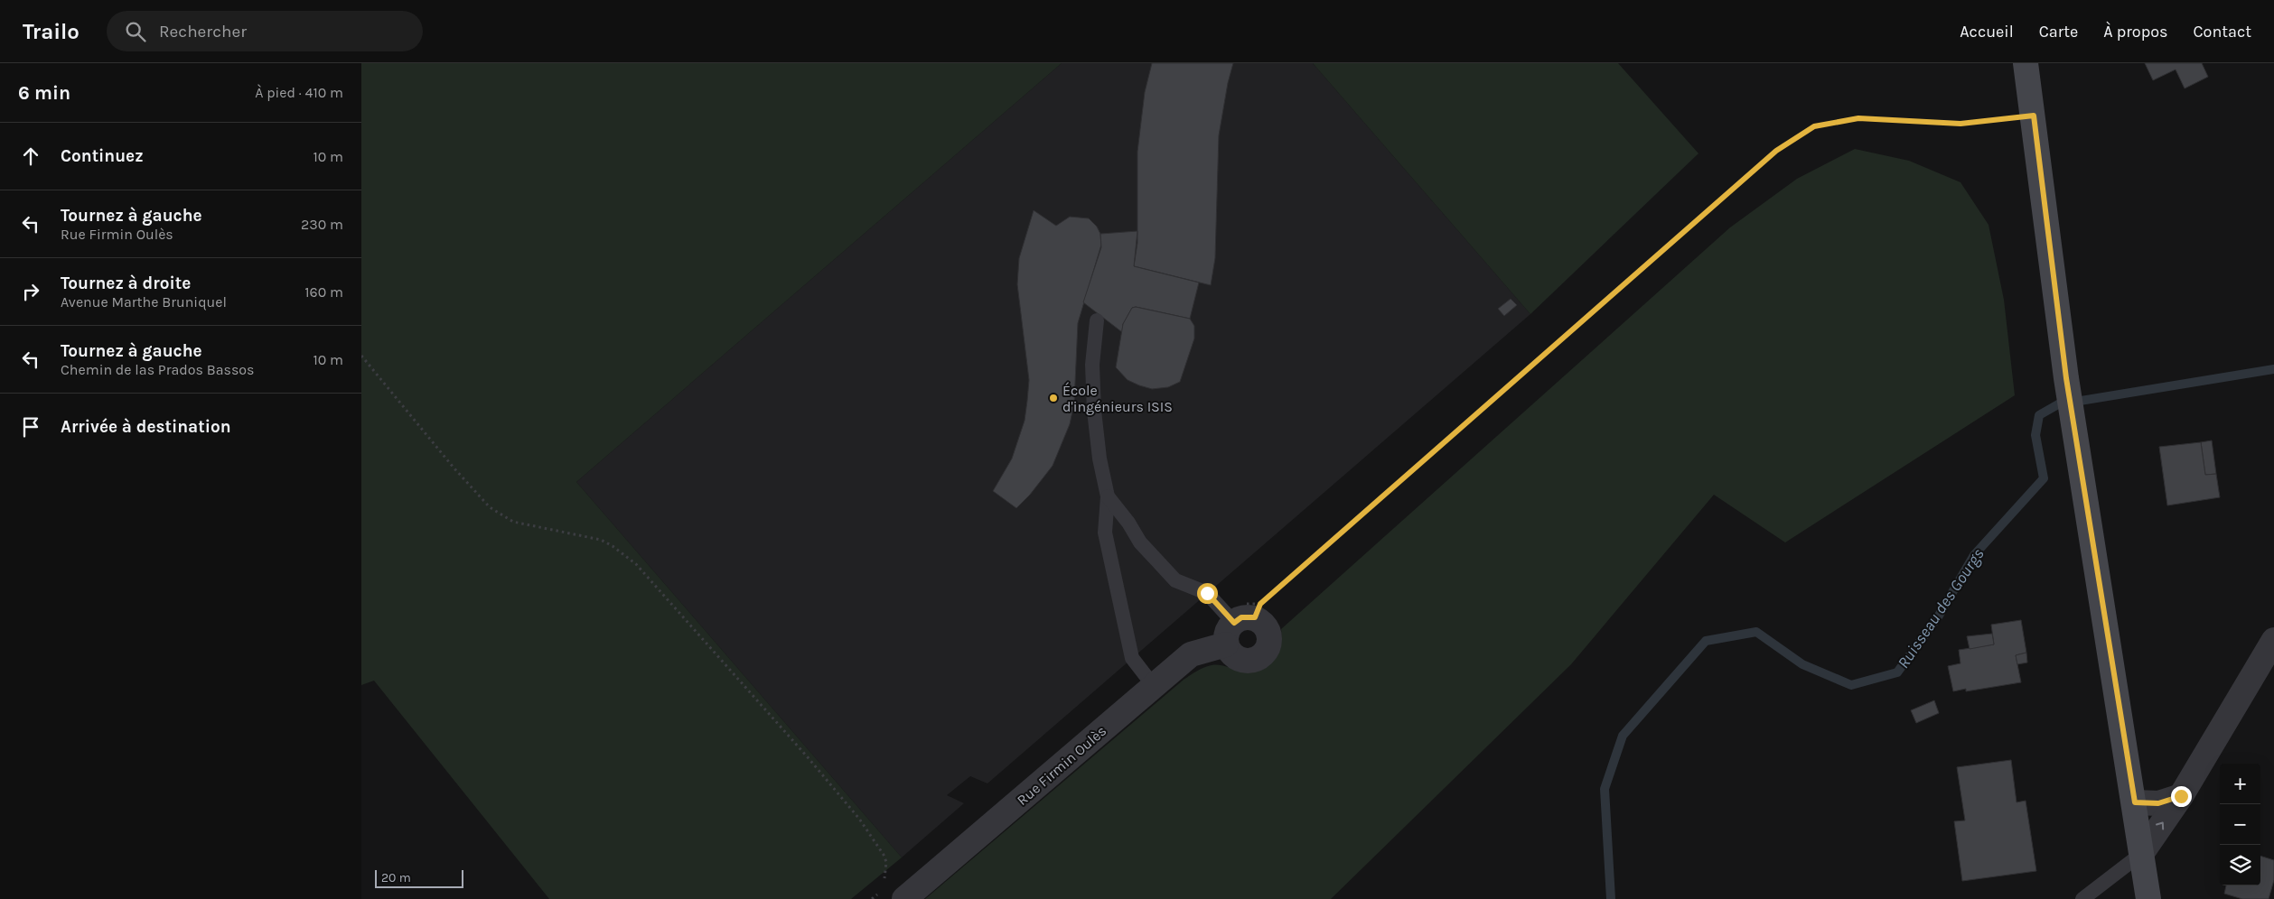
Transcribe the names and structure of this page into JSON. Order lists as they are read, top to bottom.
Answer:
{
  "streets": {
    "street": ["Rue Firmin Oulès"]
  },
  "water": ["Ruisseau des Gourgs"],
  "places": ["École d'ingénieurs ISIS"],
  "scale_bar": "20 m",
  "page": {
    "header": "Trailo",
    "search": "Rechercher",
    "nav": [
      "Accueil",
      "Carte",
      "À propos",
      "Contact"
    ],
    "heading": ["6 min", "À pied · 410 m"],
    "list": [
      ["Continuez", "10 m"],
      ["Tournez à gauche", "Rue Firmin Oulès", "230 m"],
      ["Tournez à droite", "Avenue Marthe Bruniquel", "160 m"],
      ["Tournez à gauche", "Chemin de las Prados Bassos", "10 m"],
      "Arrivée à destination"
    ],
    "map_buttons": ["+", "−"],
    "scale": "20 m"
  }
}
